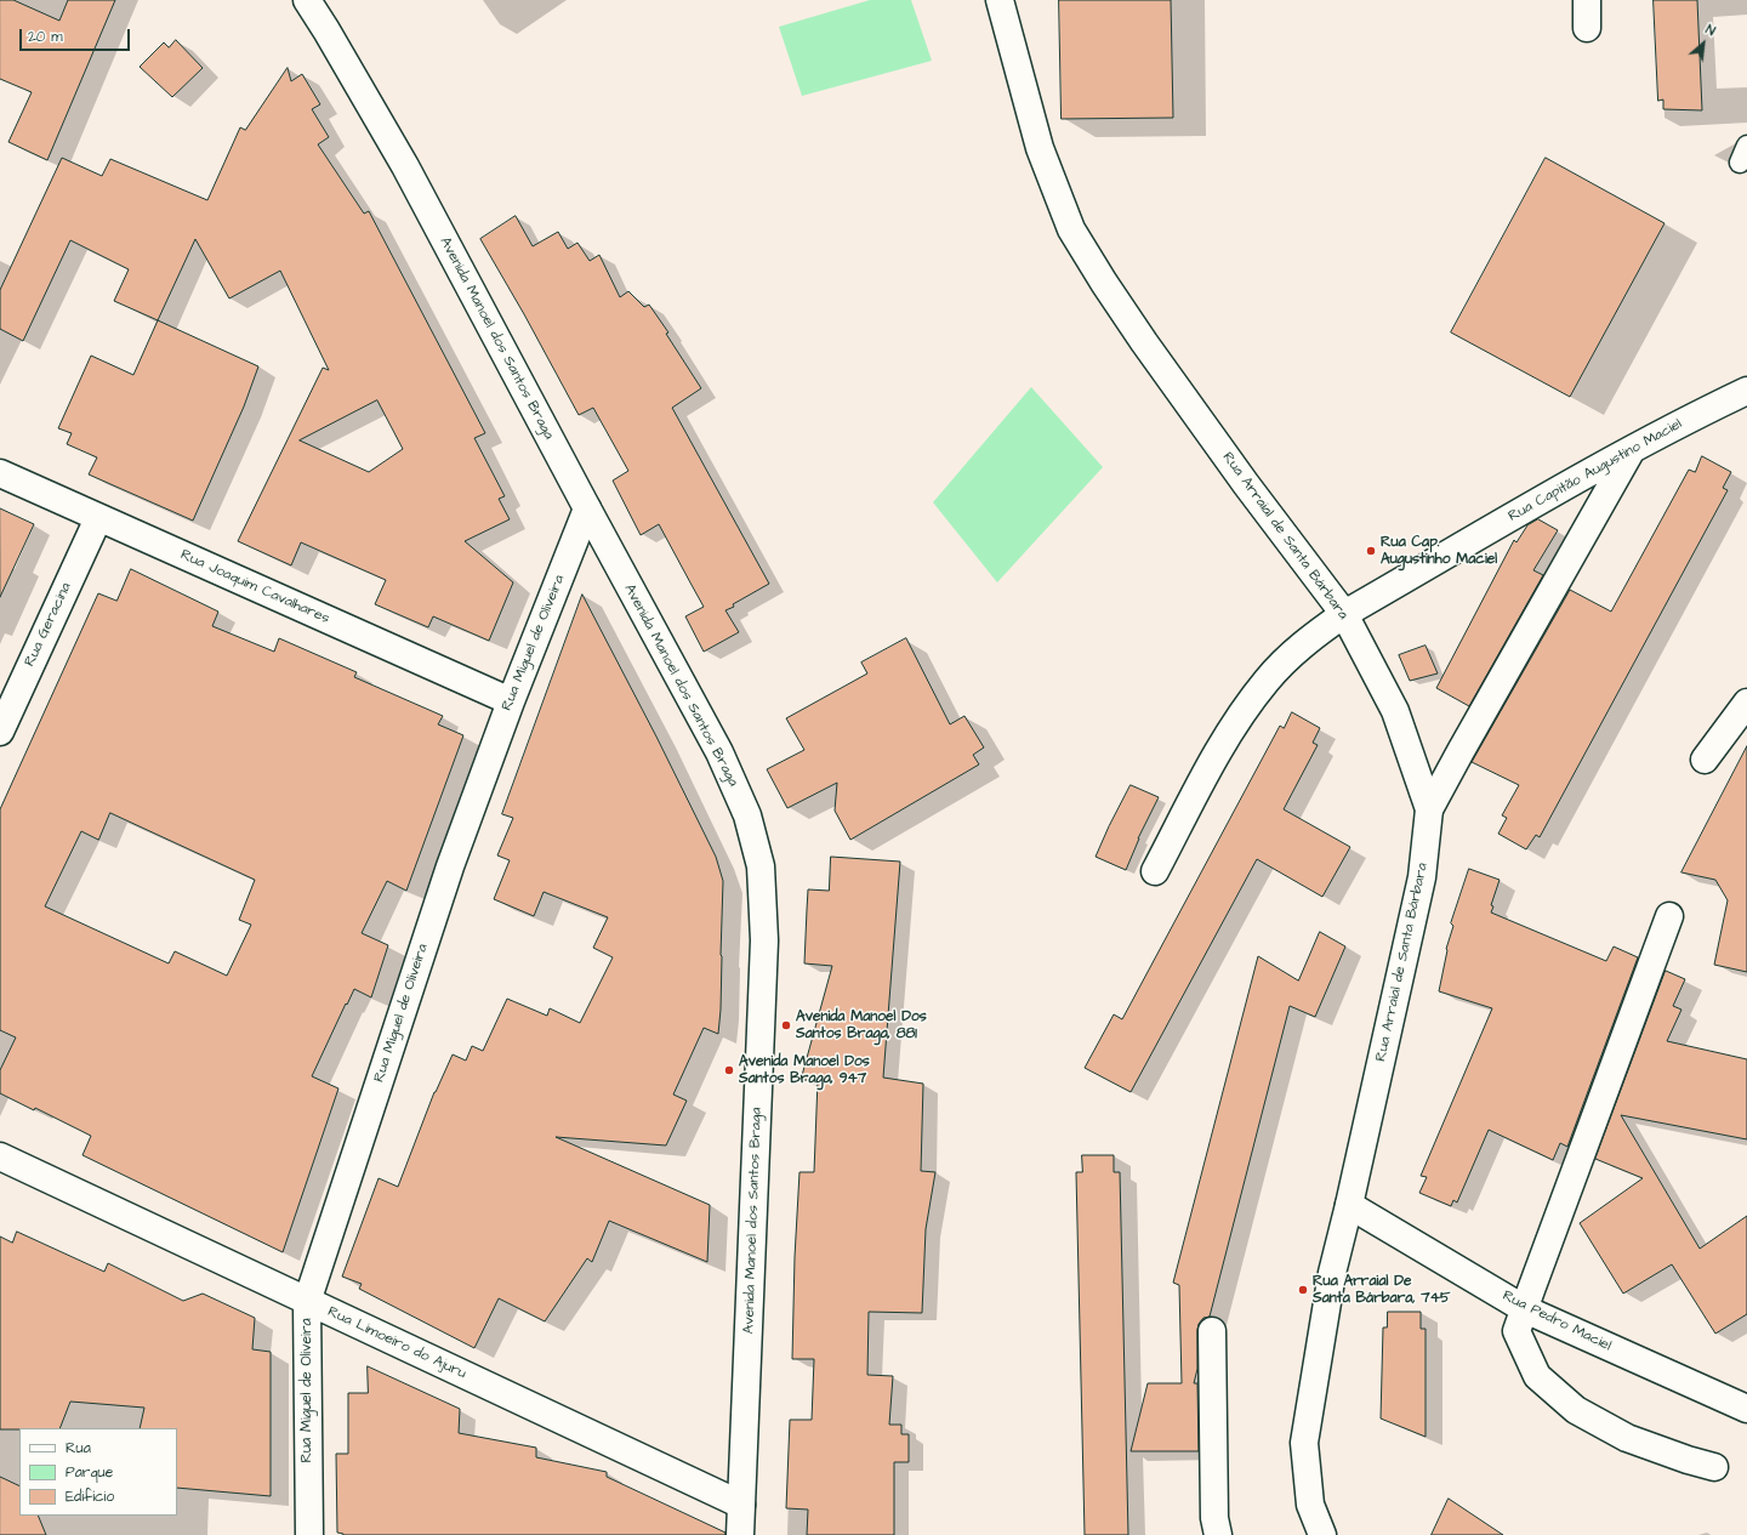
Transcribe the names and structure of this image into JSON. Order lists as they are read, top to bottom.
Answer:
{
  "streets": {
    "street": [
      "Avenida Manoel dos Santos Braga",
      "Rua Capitão Augustino Maciel",
      "Rua Arraial de Santa Bárbara",
      "Rua Joaquim Cavalhares",
      "Rua Geracina",
      "Rua Miguel de Oliveira",
      "Rua Pedro Maciel",
      "Rua Limoeiro do Ajuru"
    ]
  },
  "crossings": [
    ["Avenida Manoel dos Santos Braga", "Rua Miguel de Oliveira"],
    ["Avenida Manoel dos Santos Braga", "Rua Limoeiro do Ajuru"],
    ["Rua Capitão Augustino Maciel", "Rua Arraial de Santa Bárbara"],
    ["Rua Arraial de Santa Bárbara", "Rua Pedro Maciel"],
    ["Rua Joaquim Cavalhares", "Rua Geracina"],
    ["Rua Joaquim Cavalhares", "Rua Miguel de Oliveira"],
    ["Rua Miguel de Oliveira", "Rua Limoeiro do Ajuru"]
  ],
  "places": [
    "Rua Cap. Augustinho Maciel",
    "Avenida Manoel Dos Santos Braga, 881",
    "Avenida Manoel Dos Santos Braga, 947",
    "Rua Arraial De Santa Bárbara, 745"
  ],
  "legend": ["Rua", "Parque", "Edifício"],
  "scale_bar": "20 m",
  "north": "top right"
}
